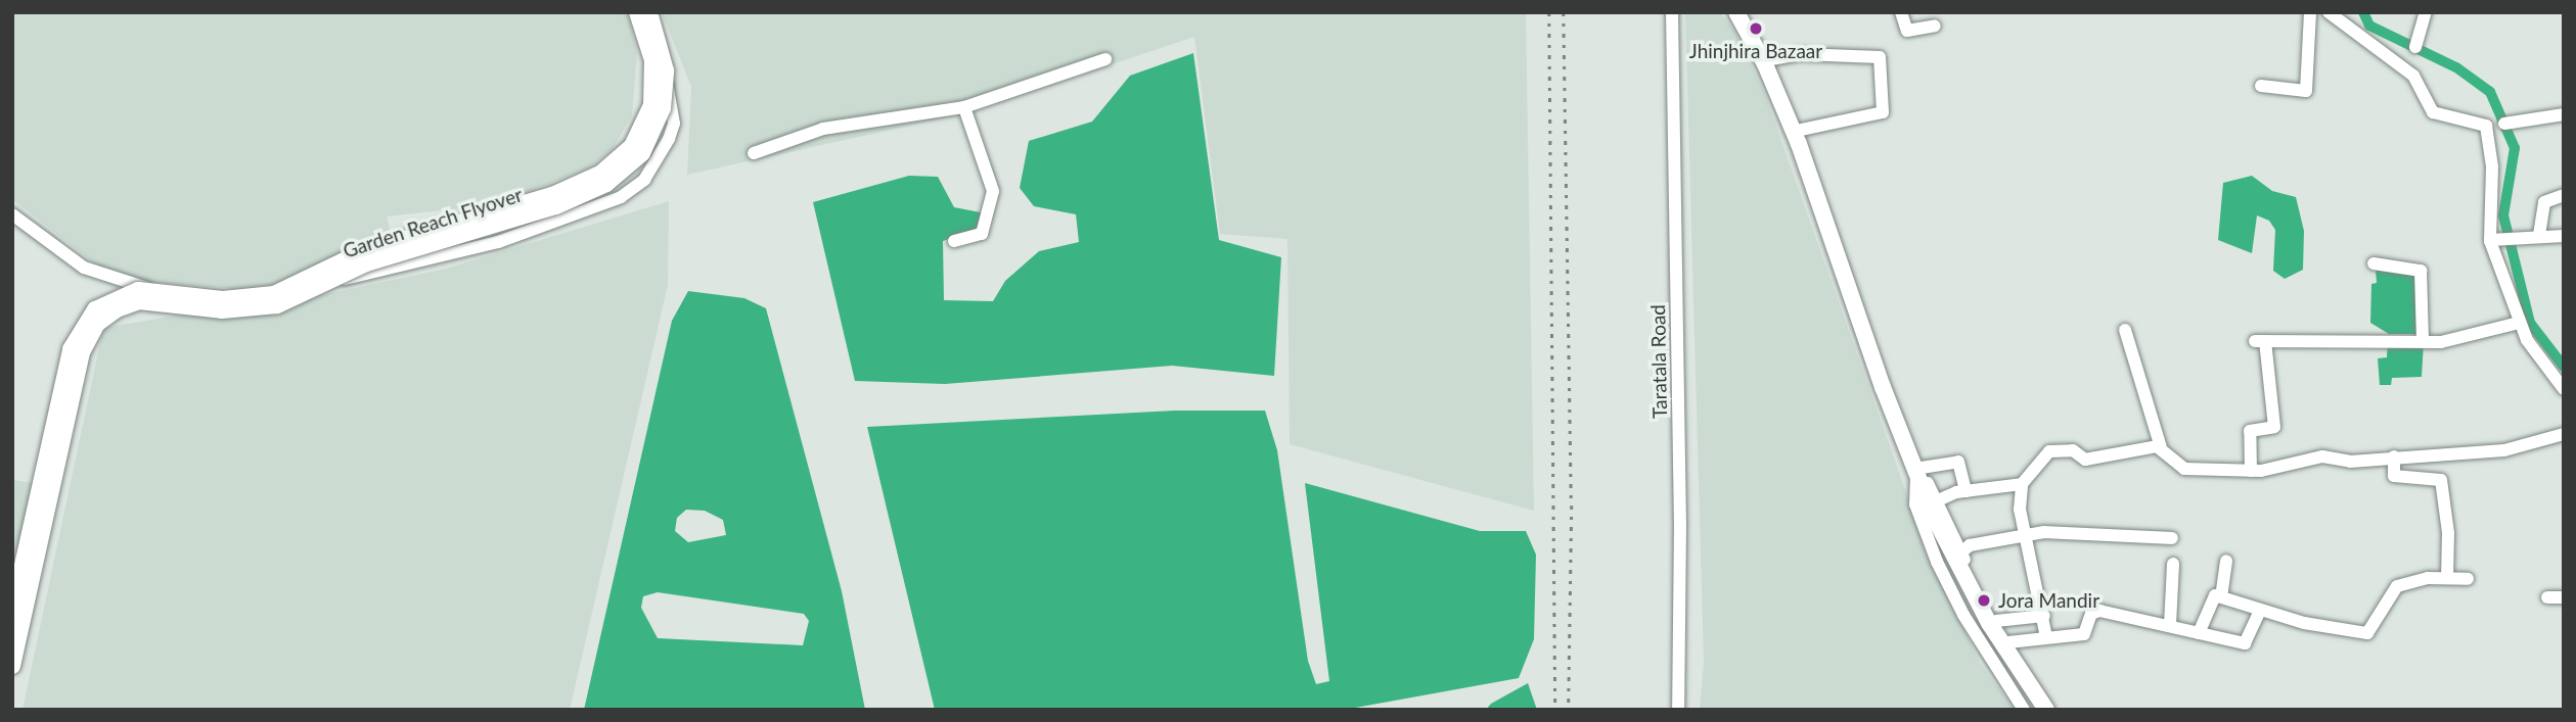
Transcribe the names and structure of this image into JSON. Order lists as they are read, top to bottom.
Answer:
{
  "streets": {
    "main road": ["Garden Reach Flyover"],
    "street": ["Taratala Road"]
  },
  "places": ["Jhinjhira Bazaar", "Jora Mandir"]
}
